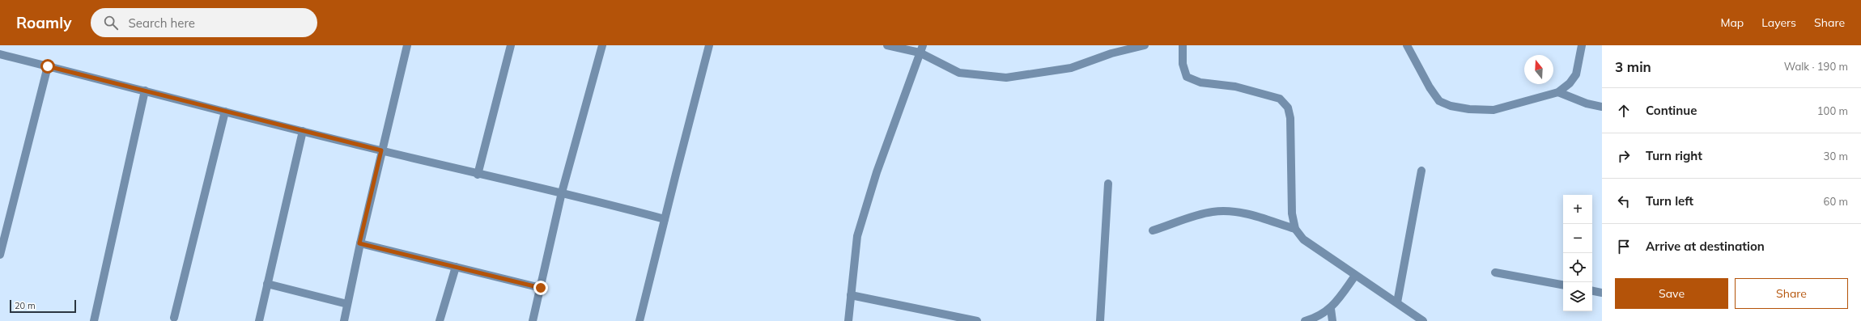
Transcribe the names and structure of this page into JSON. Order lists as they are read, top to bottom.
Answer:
{
  "scale_bar": "20 m",
  "north": "top",
  "page": {
    "header": "Roamly",
    "search": "Search here",
    "nav": ["Map", "Layers", "Share"],
    "heading": ["3 min", "Walk · 190 m"],
    "list": [
      ["Continue", "100 m"],
      ["Turn right", "30 m"],
      ["Turn left", "60 m"],
      "Arrive at destination"
    ],
    "map_buttons": ["+", "−"],
    "buttons": ["Save", "Share"],
    "scale": "20 m"
  }
}
